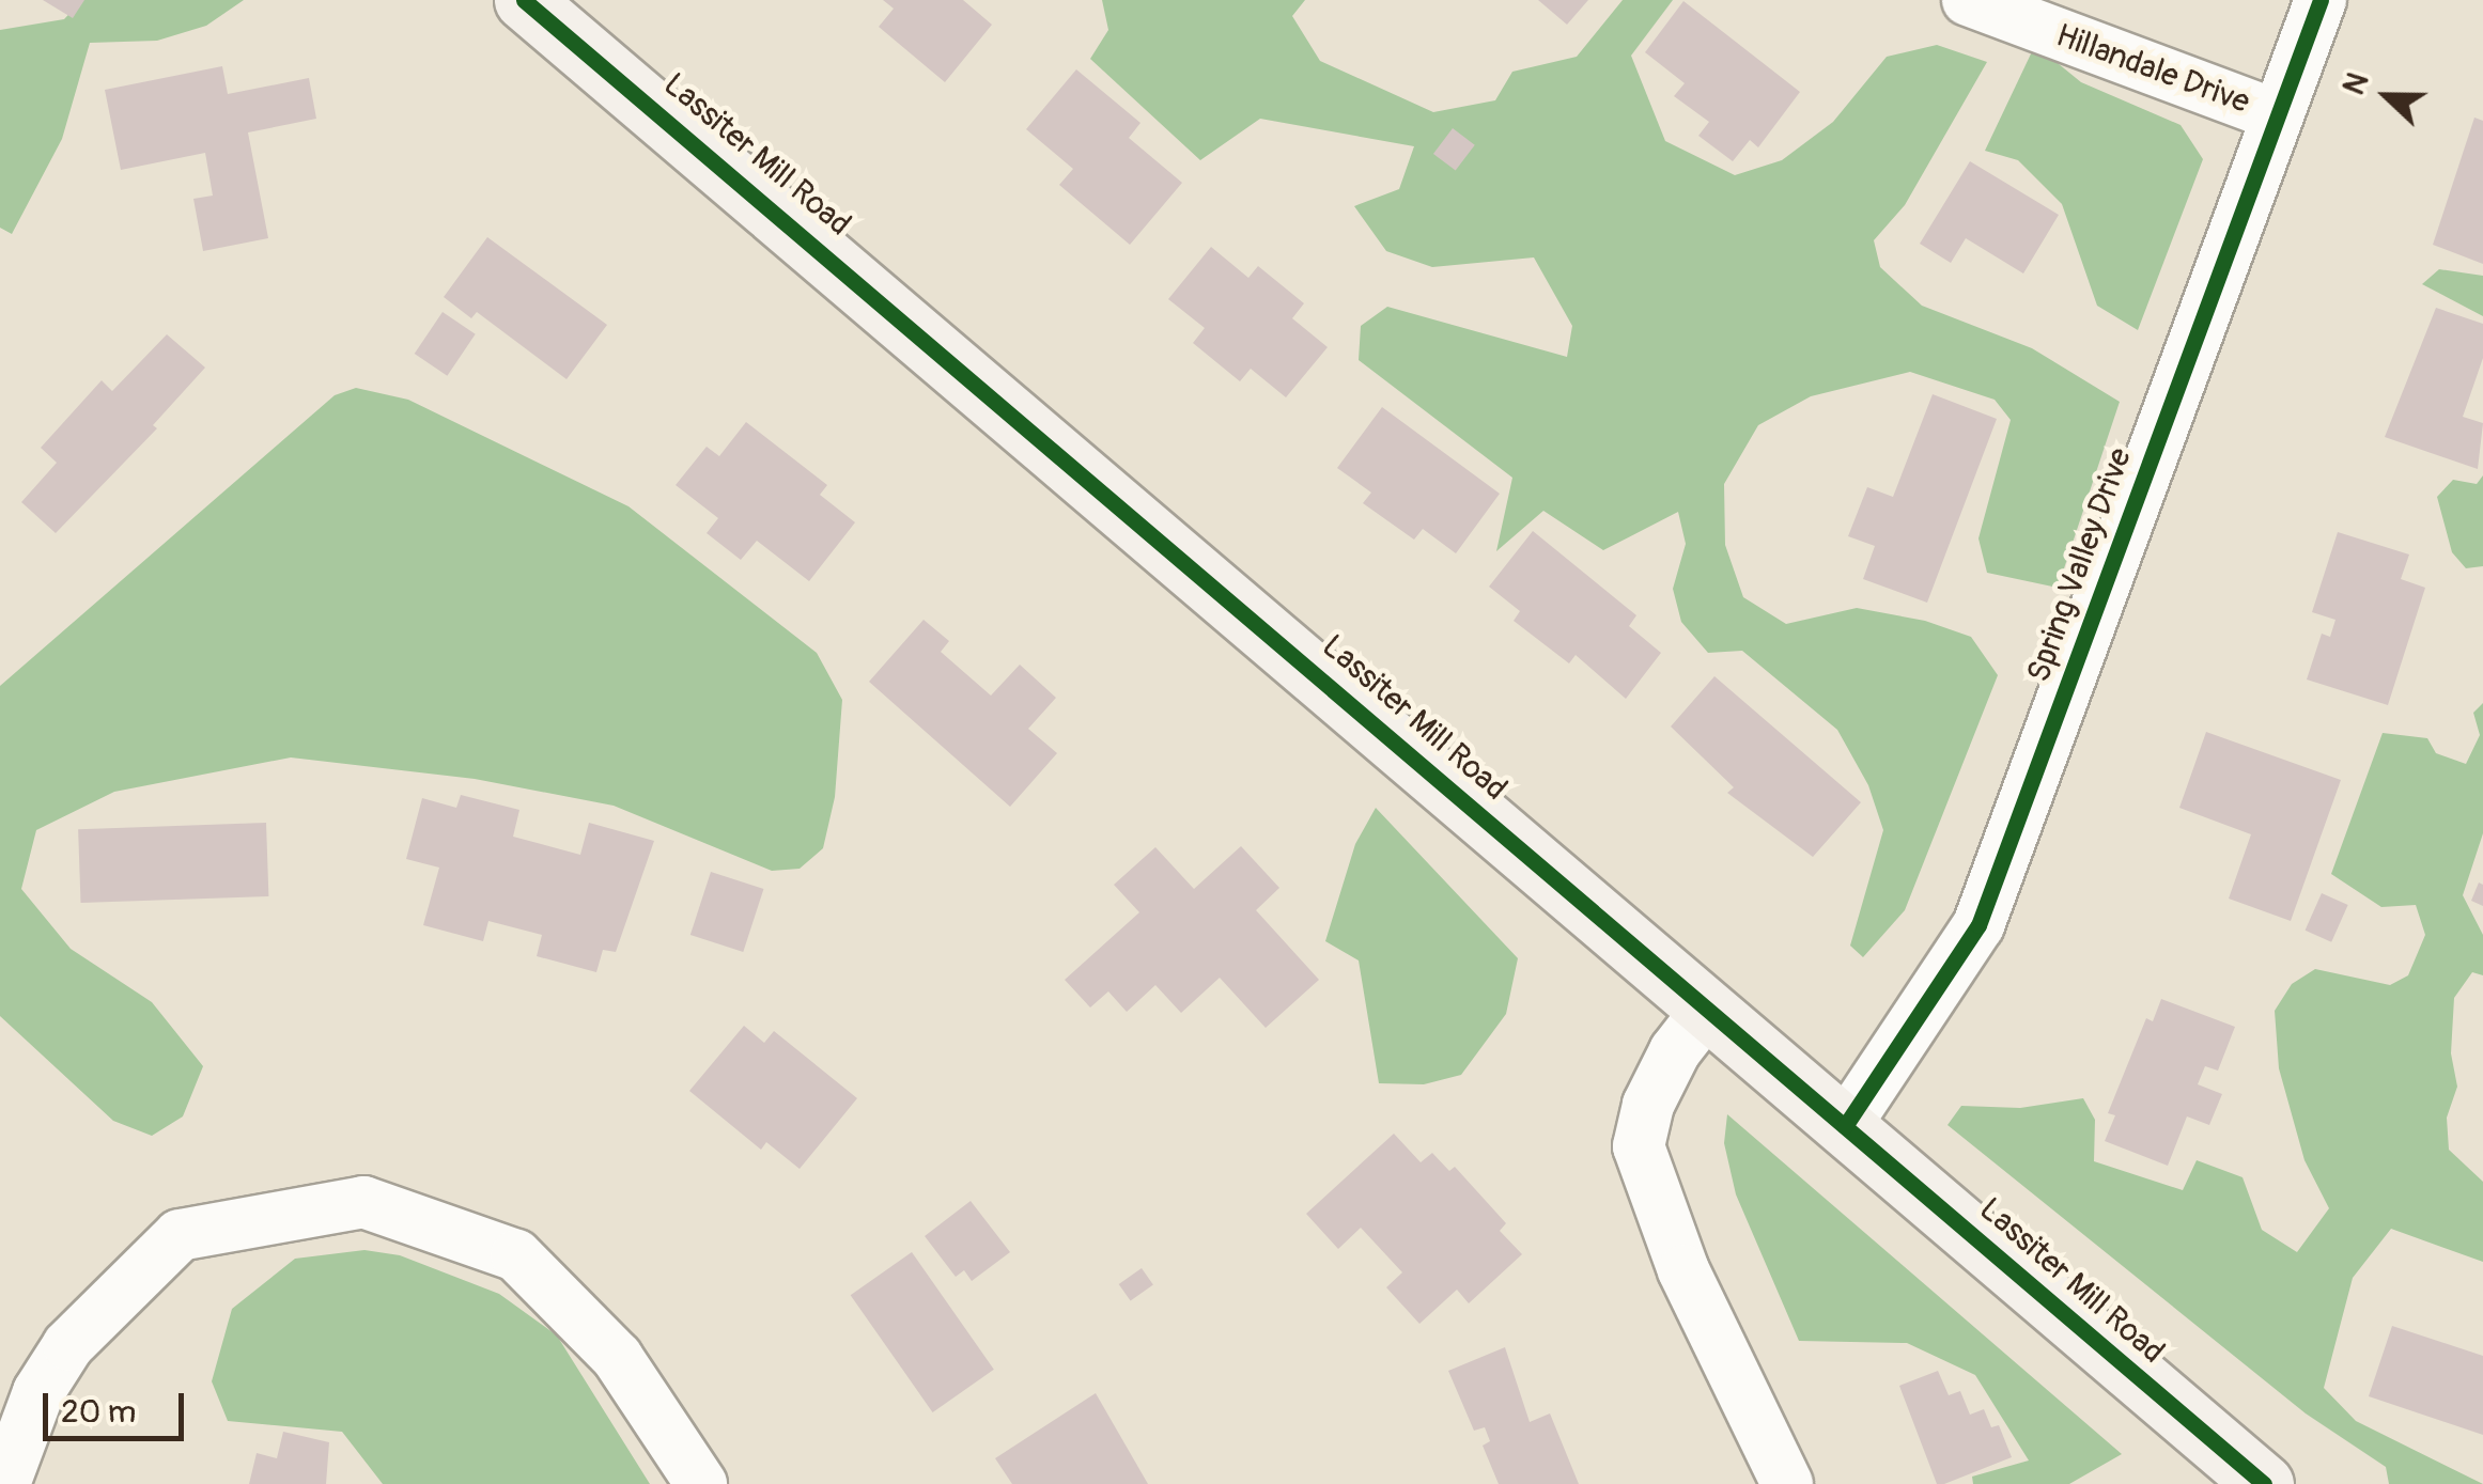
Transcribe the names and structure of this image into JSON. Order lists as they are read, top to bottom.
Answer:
{
  "streets": {
    "main road": ["Lassiter Mill Road"],
    "street": ["Hillandale Drive", "Spring Valley Drive"]
  },
  "crossings": [
    ["Hillandale Drive", "Spring Valley Drive"],
    ["Lassiter Mill Road", "Spring Valley Drive"]
  ],
  "scale_bar": "20 m",
  "north": "left"
}
